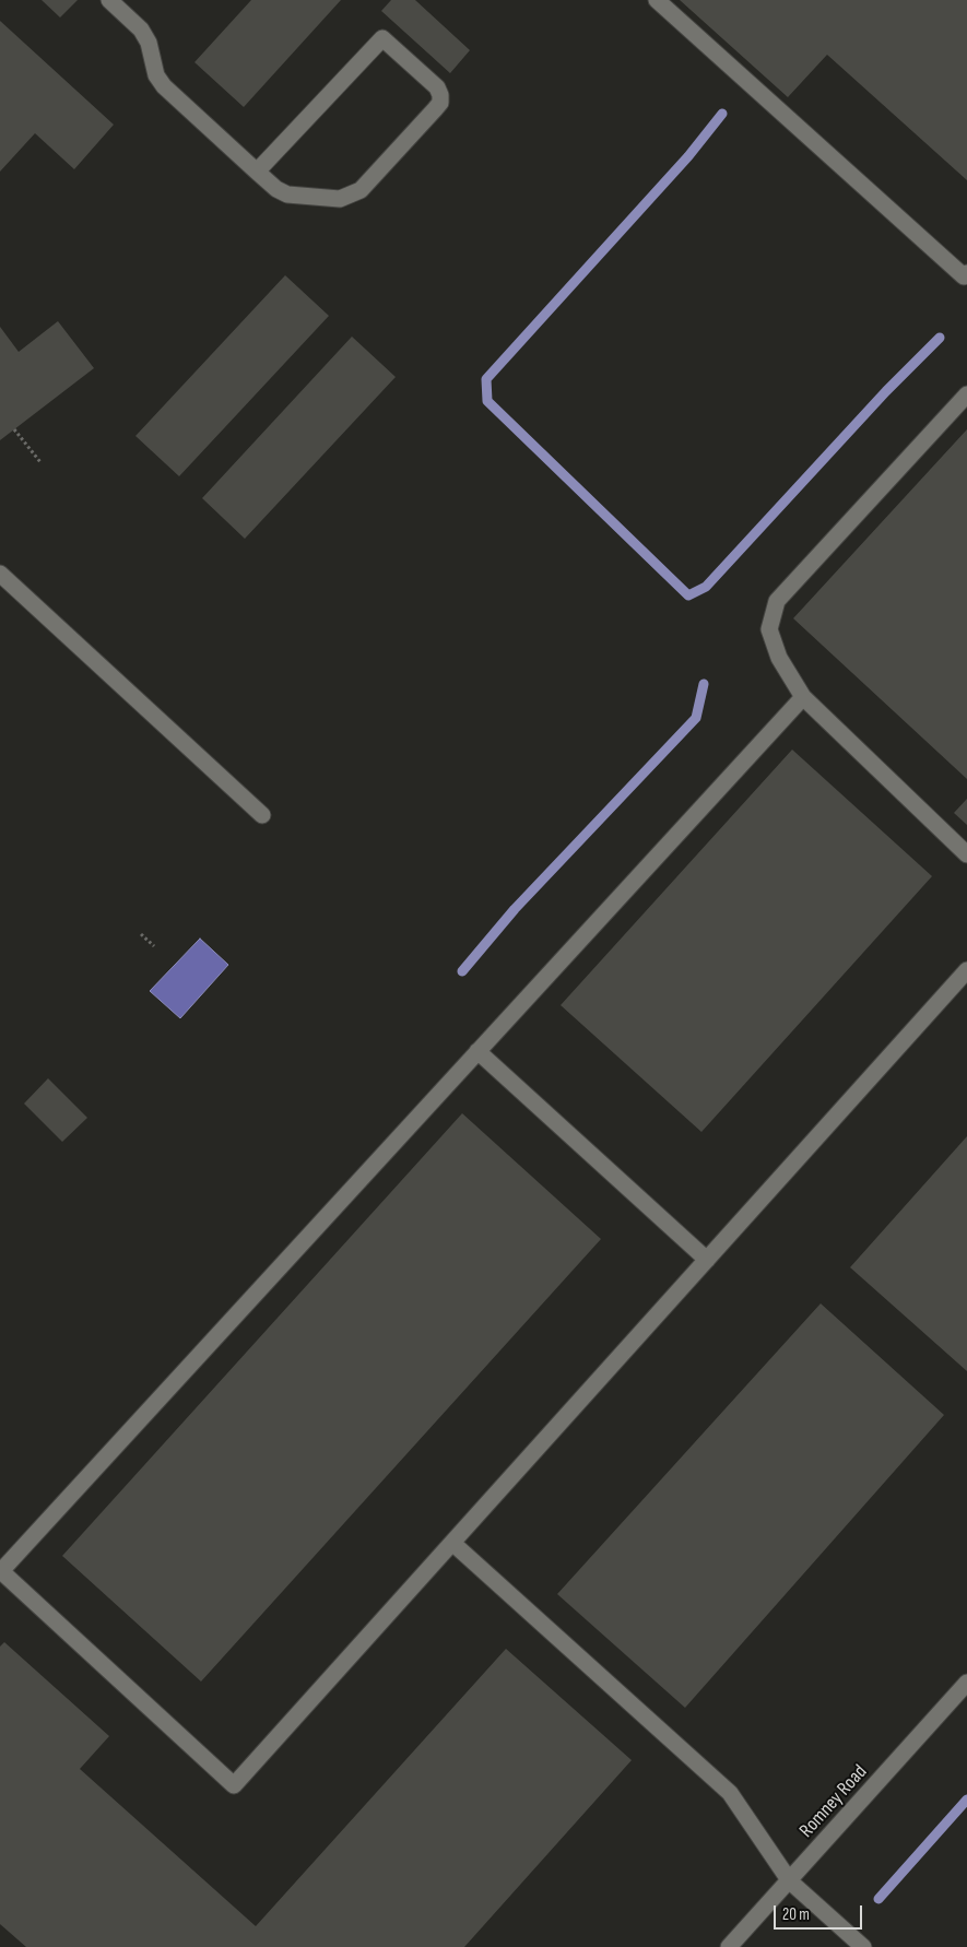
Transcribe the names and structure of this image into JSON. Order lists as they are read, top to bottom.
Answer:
{
  "streets": {
    "street": ["Romney Road"]
  },
  "scale_bar": "20 m"
}
